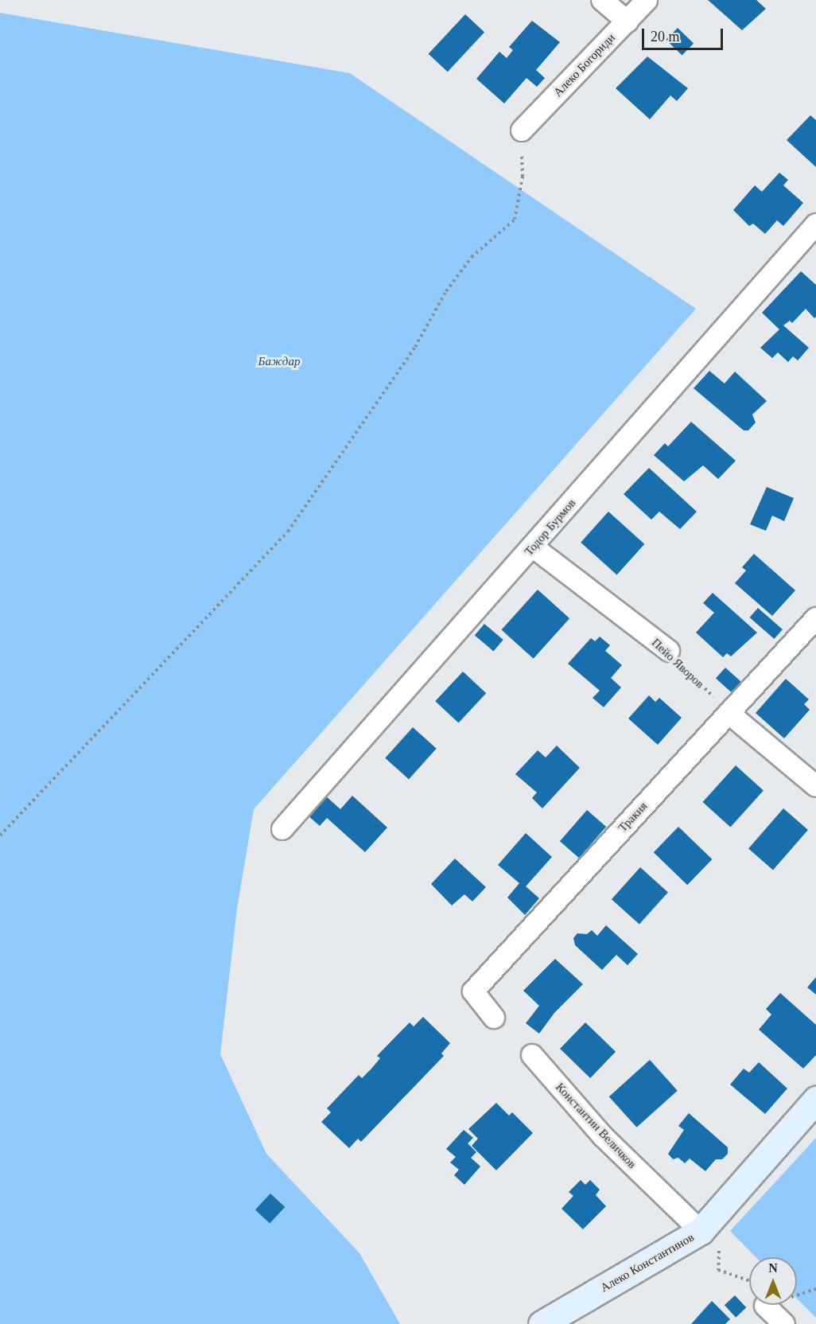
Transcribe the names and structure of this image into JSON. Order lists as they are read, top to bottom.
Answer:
{
  "streets": {
    "street": [
      "Алеко Богориди",
      "Тодор Бурмов",
      "Пейо Яворов",
      "Тракия",
      "Константин Величков",
      "Алеко Константинов"
    ]
  },
  "crossings": [
    ["Тодор Бурмов", "Пейо Яворов"],
    ["Пейо Яворов", "Тракия"],
    ["Константин Величков", "Алеко Константинов"]
  ],
  "parks": ["Баждар"],
  "scale_bar": "20 m",
  "north": "top"
}
